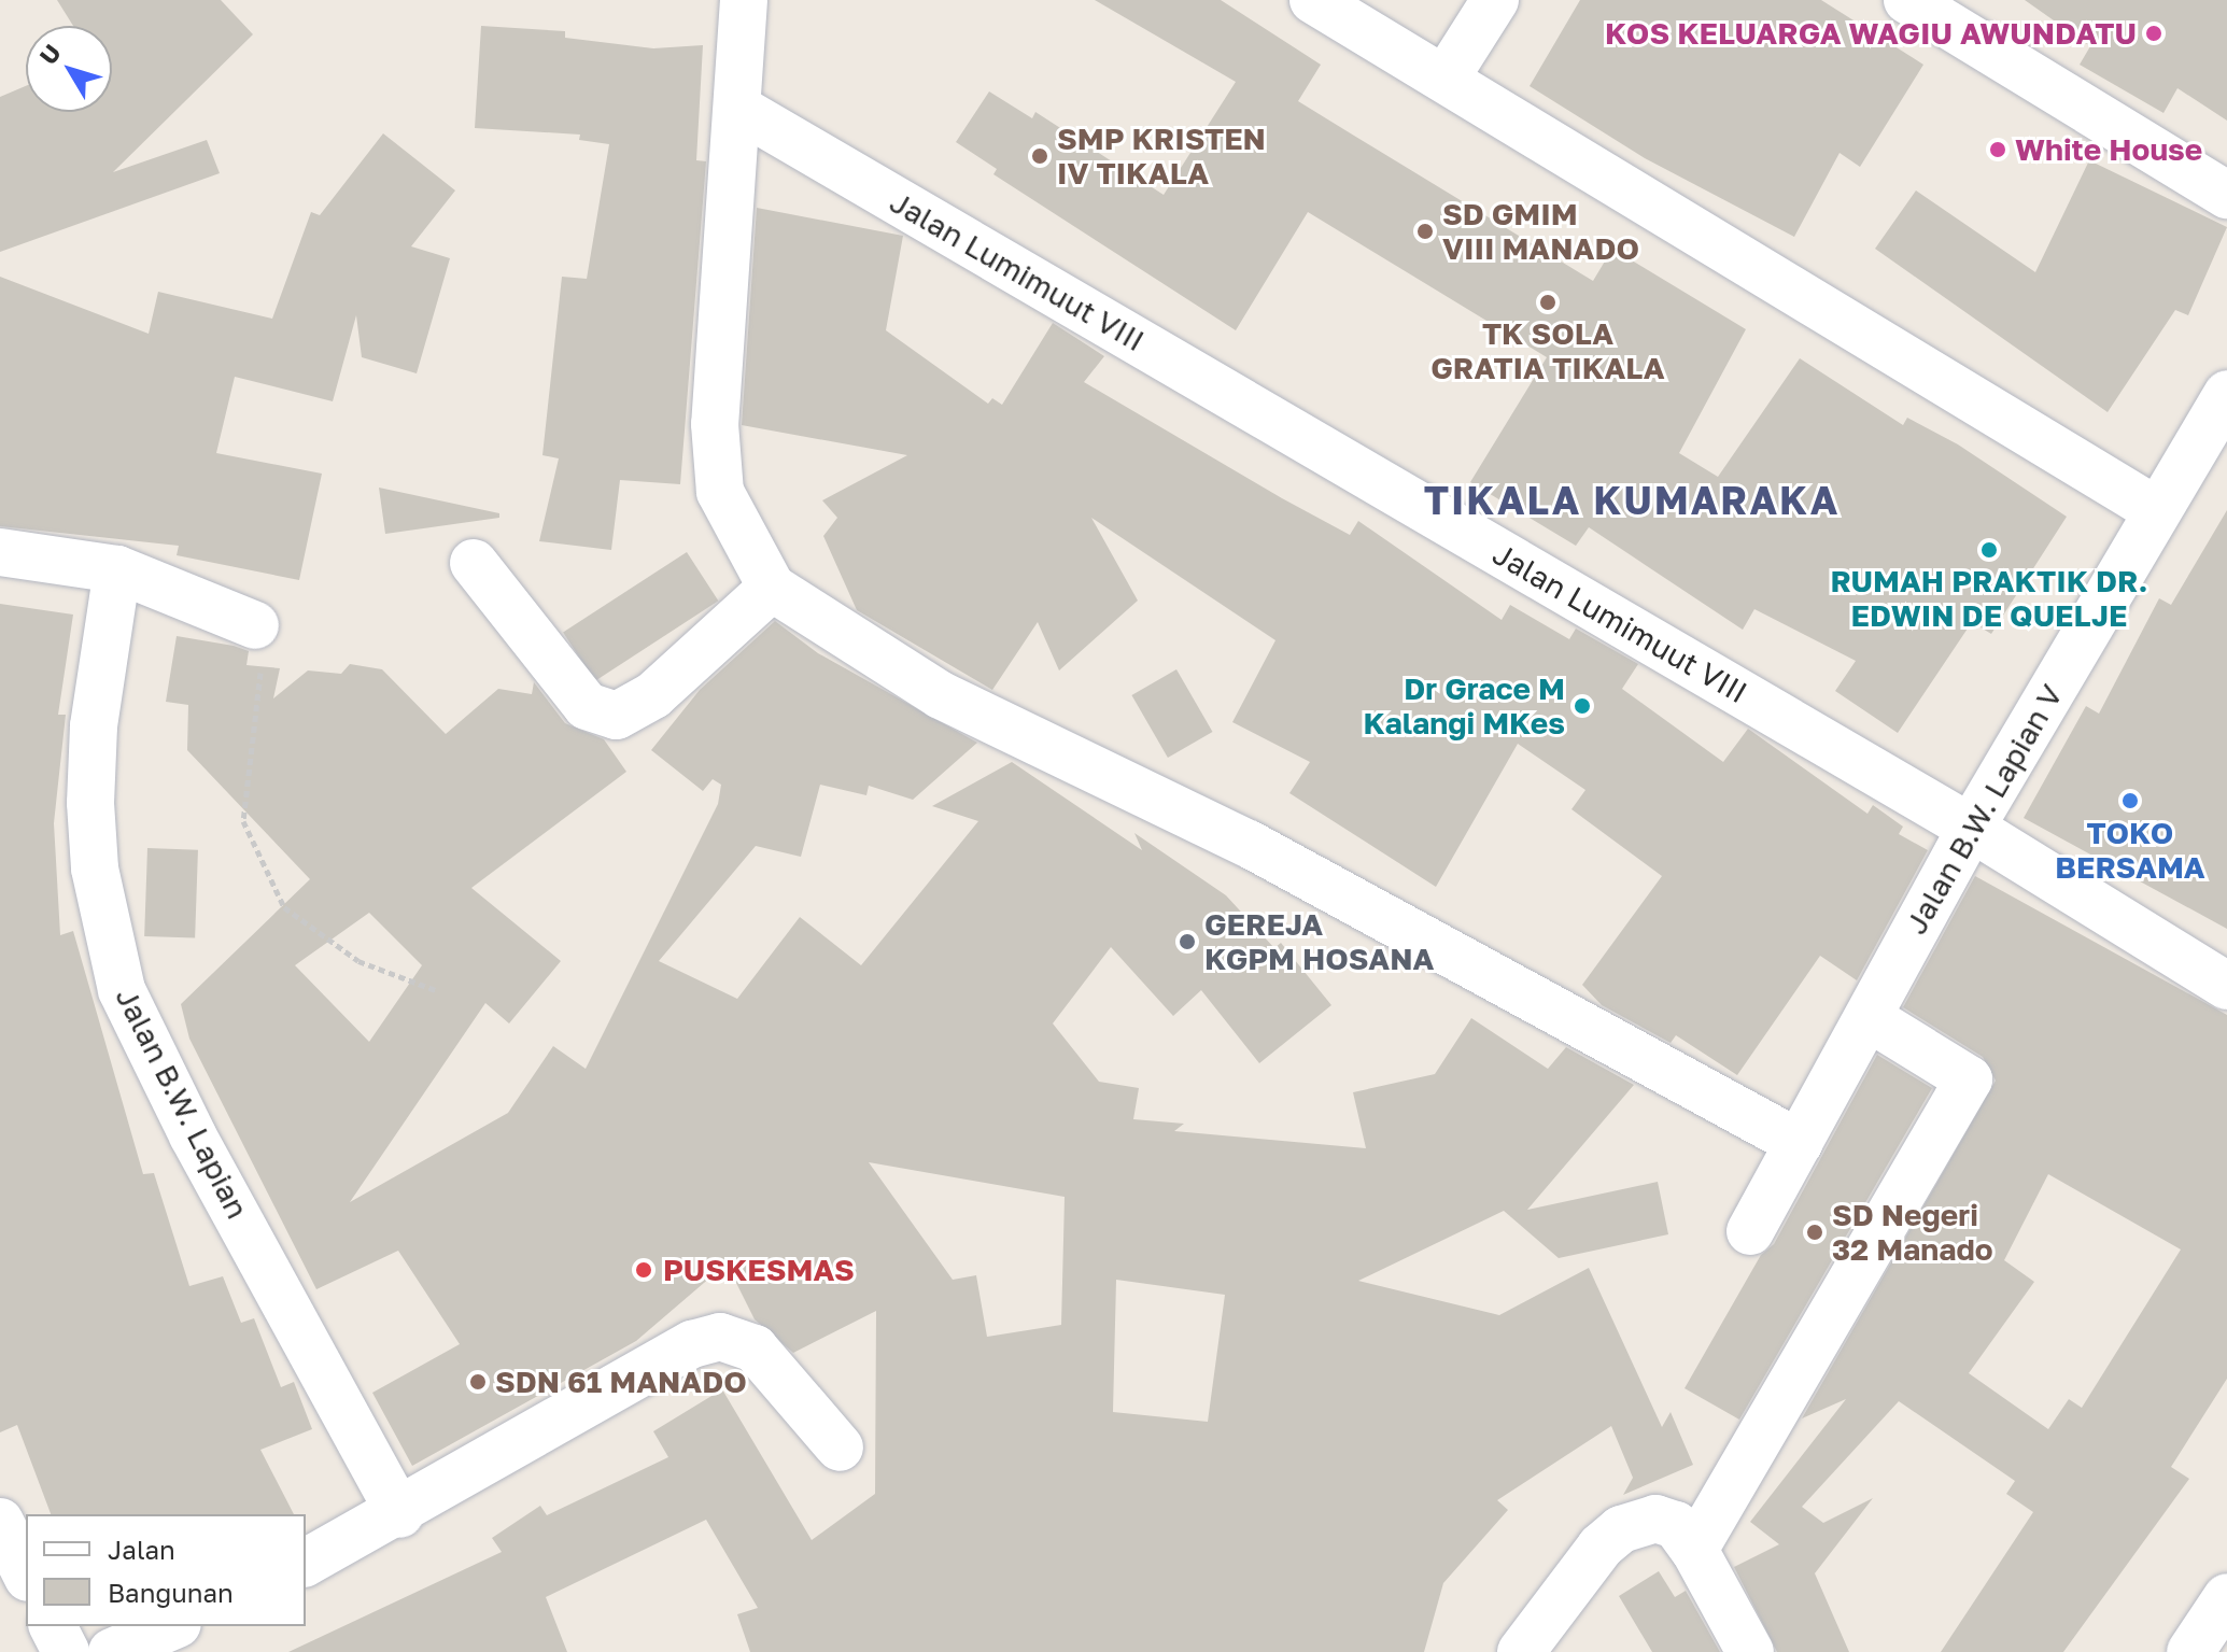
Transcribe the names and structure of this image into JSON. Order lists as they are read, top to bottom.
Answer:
{
  "streets": {
    "street": ["Jalan Lumimuut VIII", "Jalan B.W. Lapian V", "Jalan B.W. Lapian"]
  },
  "crossings": [
    ["Jalan Lumimuut VIII", "Jalan B.W. Lapian V"]
  ],
  "districts": ["TIKALA KUMARAKA"],
  "places": [
    "KOS KELUARGA WAGIU AWUNDATU",
    "White House",
    "SMP KRISTEN IV TIKALA",
    "SD GMIM VIII MANADO",
    "TK SOLA GRATIA TIKALA",
    "RUMAH PRAKTIK DR. EDWIN DE QUELJE",
    "Dr Grace M Kalangi MKes",
    "TOKO BERSAMA",
    "GEREJA KGPM HOSANA",
    "SD Negeri 32 Manado",
    "PUSKESMAS",
    "SDN 61 MANADO"
  ],
  "legend": ["Jalan", "Bangunan"],
  "north": "top left"
}
